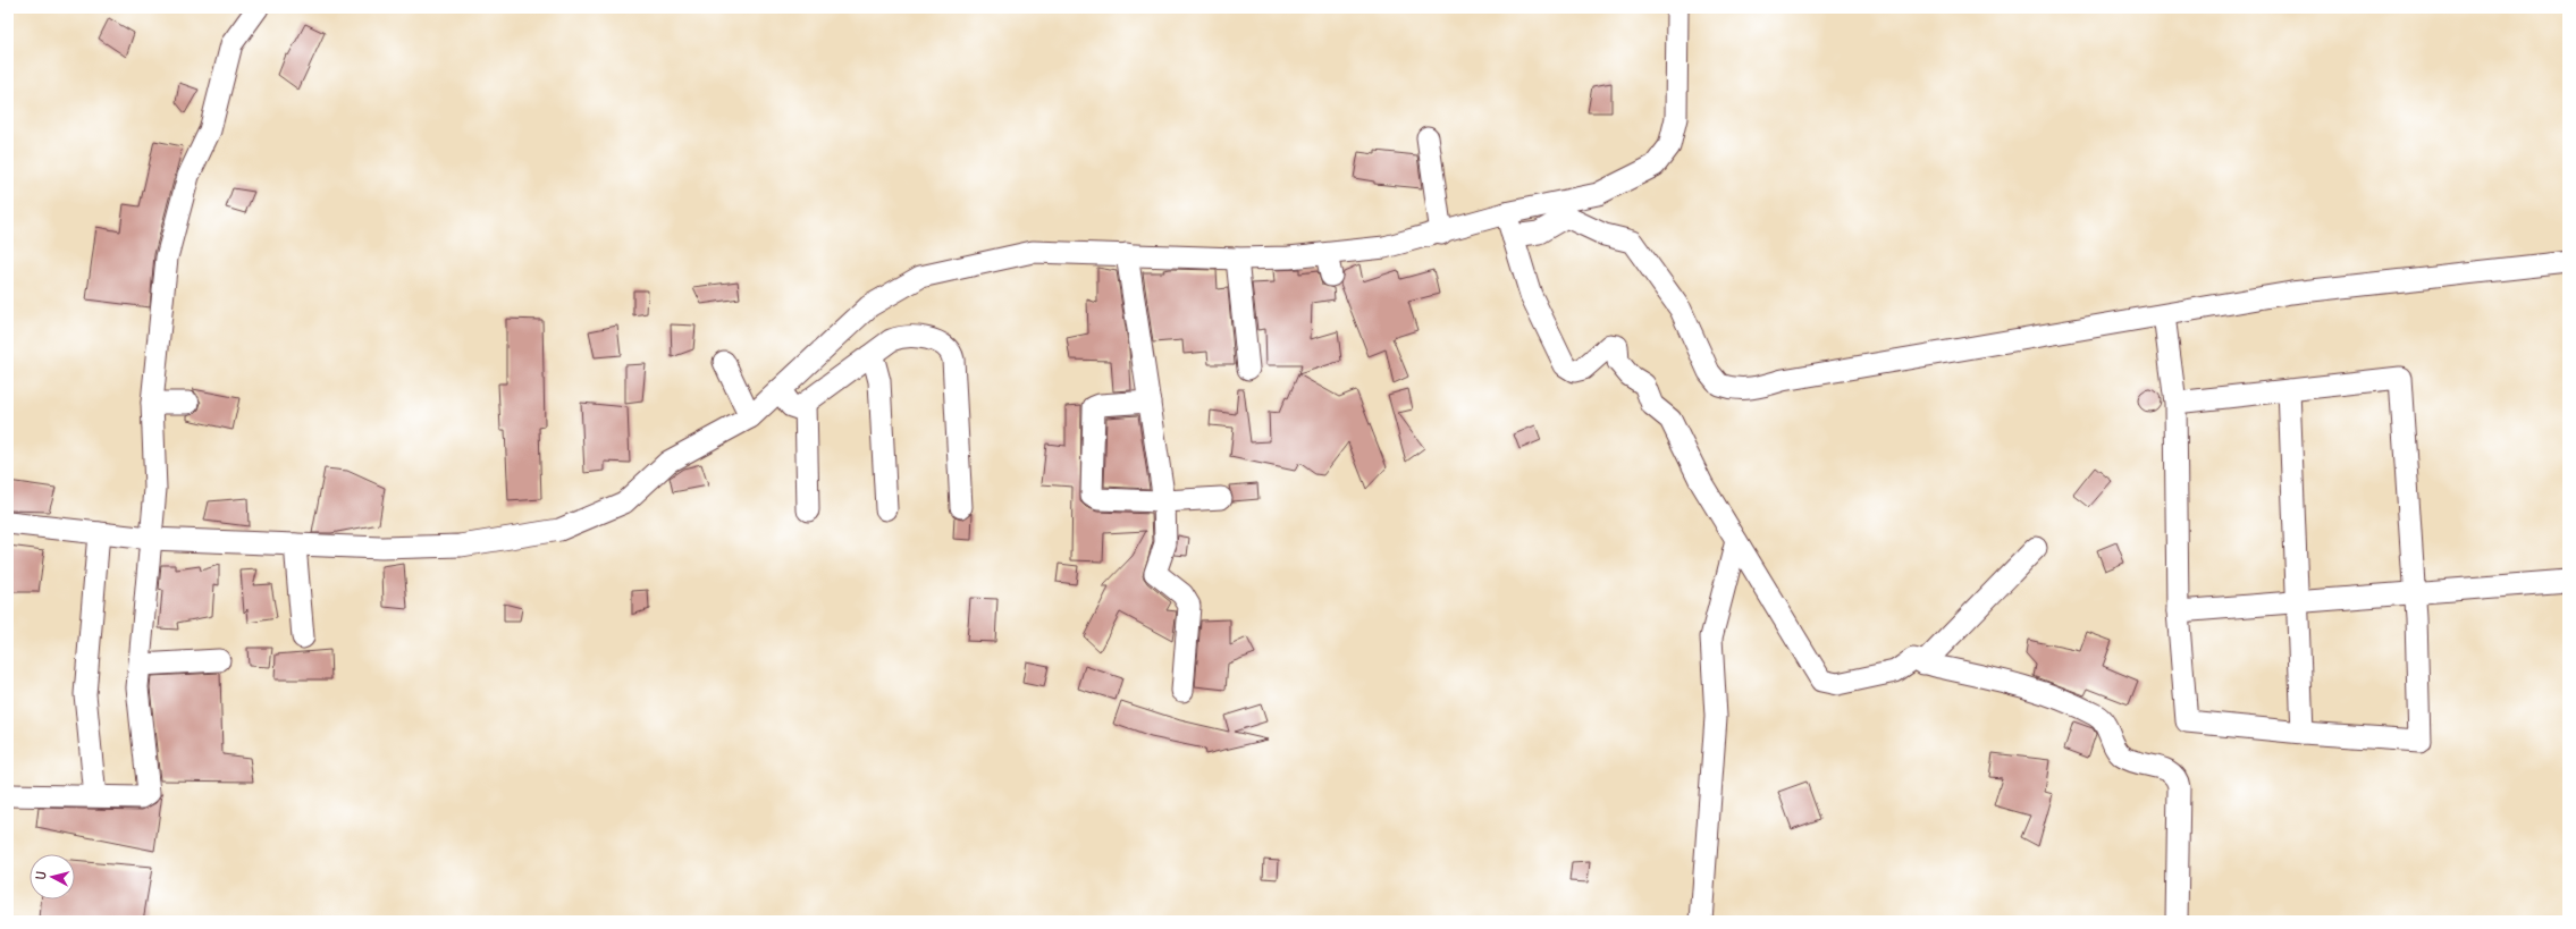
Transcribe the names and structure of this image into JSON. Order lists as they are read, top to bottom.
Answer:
{
  "north": "left"
}
